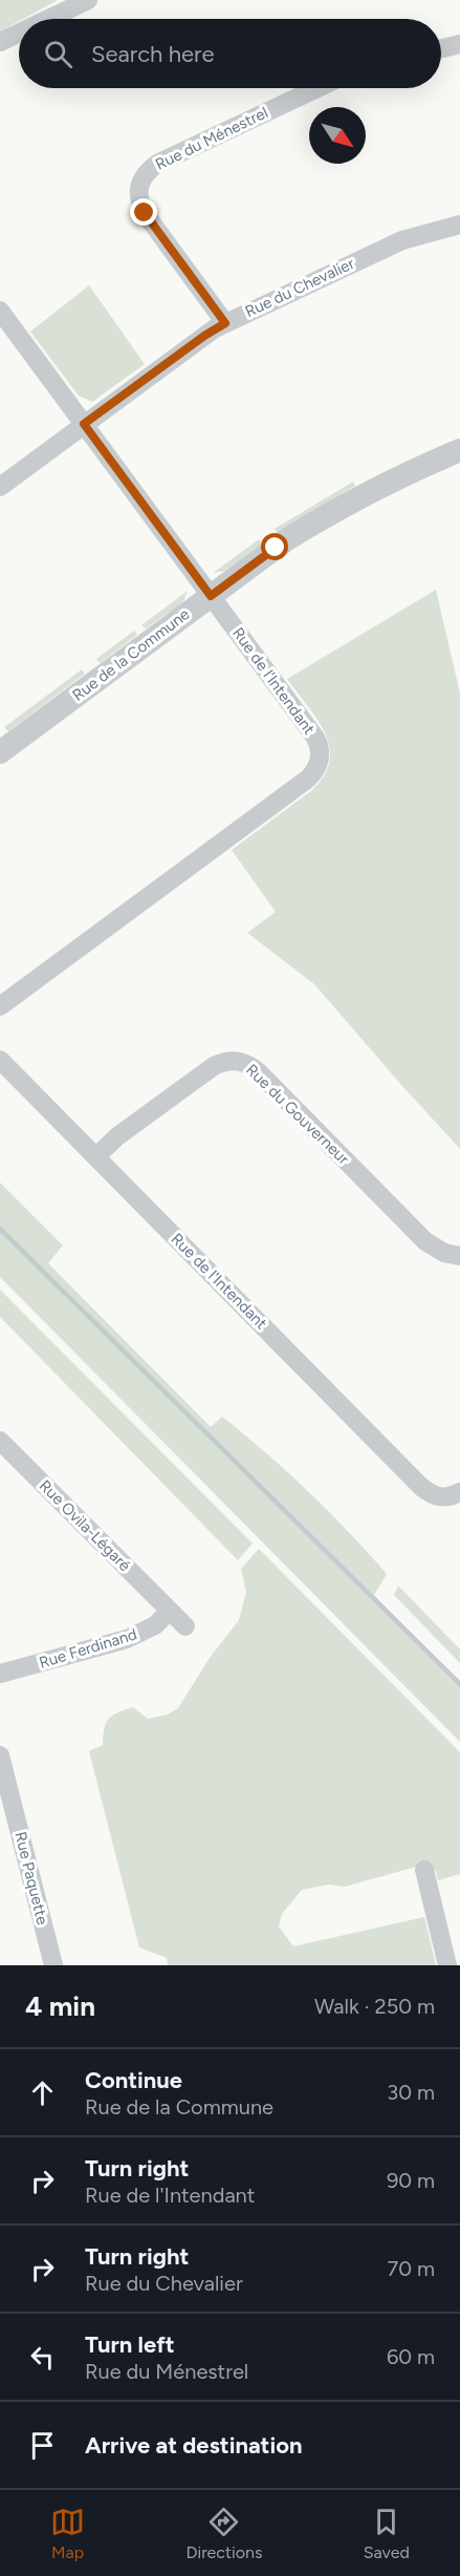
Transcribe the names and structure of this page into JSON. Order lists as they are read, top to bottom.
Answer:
{
  "streets": {
    "street": [
      "Rue du Ménestrel",
      "Rue du Chevalier",
      "Rue de la Commune",
      "Rue de l'Intendant",
      "Rue du Gouverneur",
      "Rue Ovila-Légaré",
      "Rue Ferdinand",
      "Rue Paquette"
    ]
  },
  "crossings": [
    ["Rue du Ménestrel", "Rue du Chevalier"],
    ["Rue du Chevalier", "Rue de l'Intendant"],
    ["Rue de la Commune", "Rue de l'Intendant"],
    ["Rue de l'Intendant", "Rue du Gouverneur"],
    ["Rue Ovila-Légaré", "Rue Ferdinand"]
  ],
  "north": "bottom right",
  "page": {
    "search": "Search here",
    "heading": ["4 min", "Walk · 250 m"],
    "list": [
      ["Continue", "Rue de la Commune", "30 m"],
      ["Turn right", "Rue de l'Intendant", "90 m"],
      ["Turn right", "Rue du Chevalier", "70 m"],
      ["Turn left", "Rue du Ménestrel", "60 m"],
      "Arrive at destination"
    ],
    "nav": ["Map", "Directions", "Saved"]
  }
}
